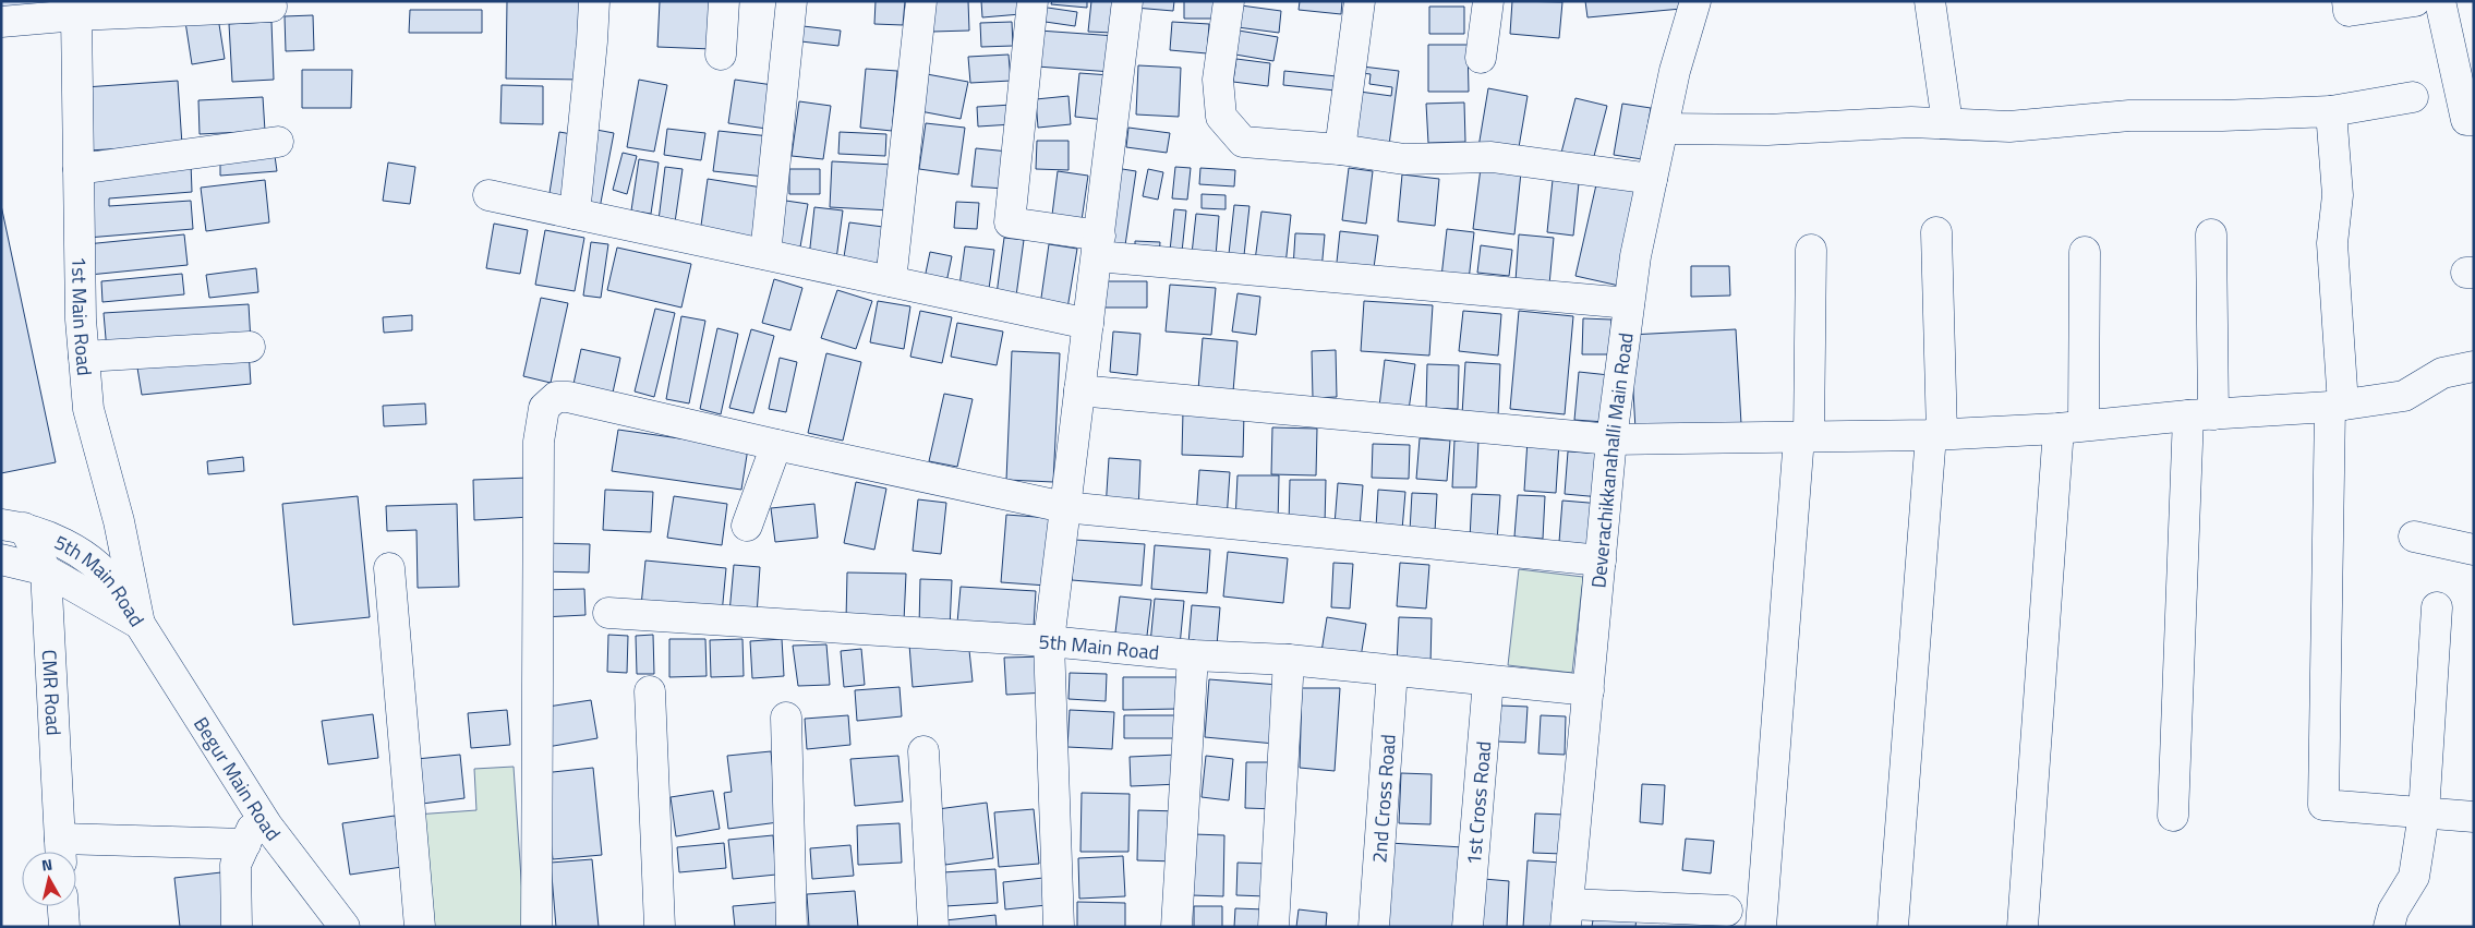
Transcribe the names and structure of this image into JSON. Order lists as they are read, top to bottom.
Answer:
{
  "streets": {
    "street": [
      "1st Main Road",
      "Deverachikkanahalli Main Road",
      "5th Main Road",
      "CMR Road",
      "Begur Main Road",
      "2nd Cross Road",
      "1st Cross Road"
    ]
  },
  "crossings": [
    ["1st Main Road", "5th Main Road"],
    ["1st Main Road", "Begur Main Road"],
    ["Deverachikkanahalli Main Road", "5th Main Road"],
    ["5th Main Road", "CMR Road"],
    ["5th Main Road", "Begur Main Road"],
    ["5th Main Road", "2nd Cross Road"],
    ["5th Main Road", "1st Cross Road"]
  ],
  "north": "top"
}
